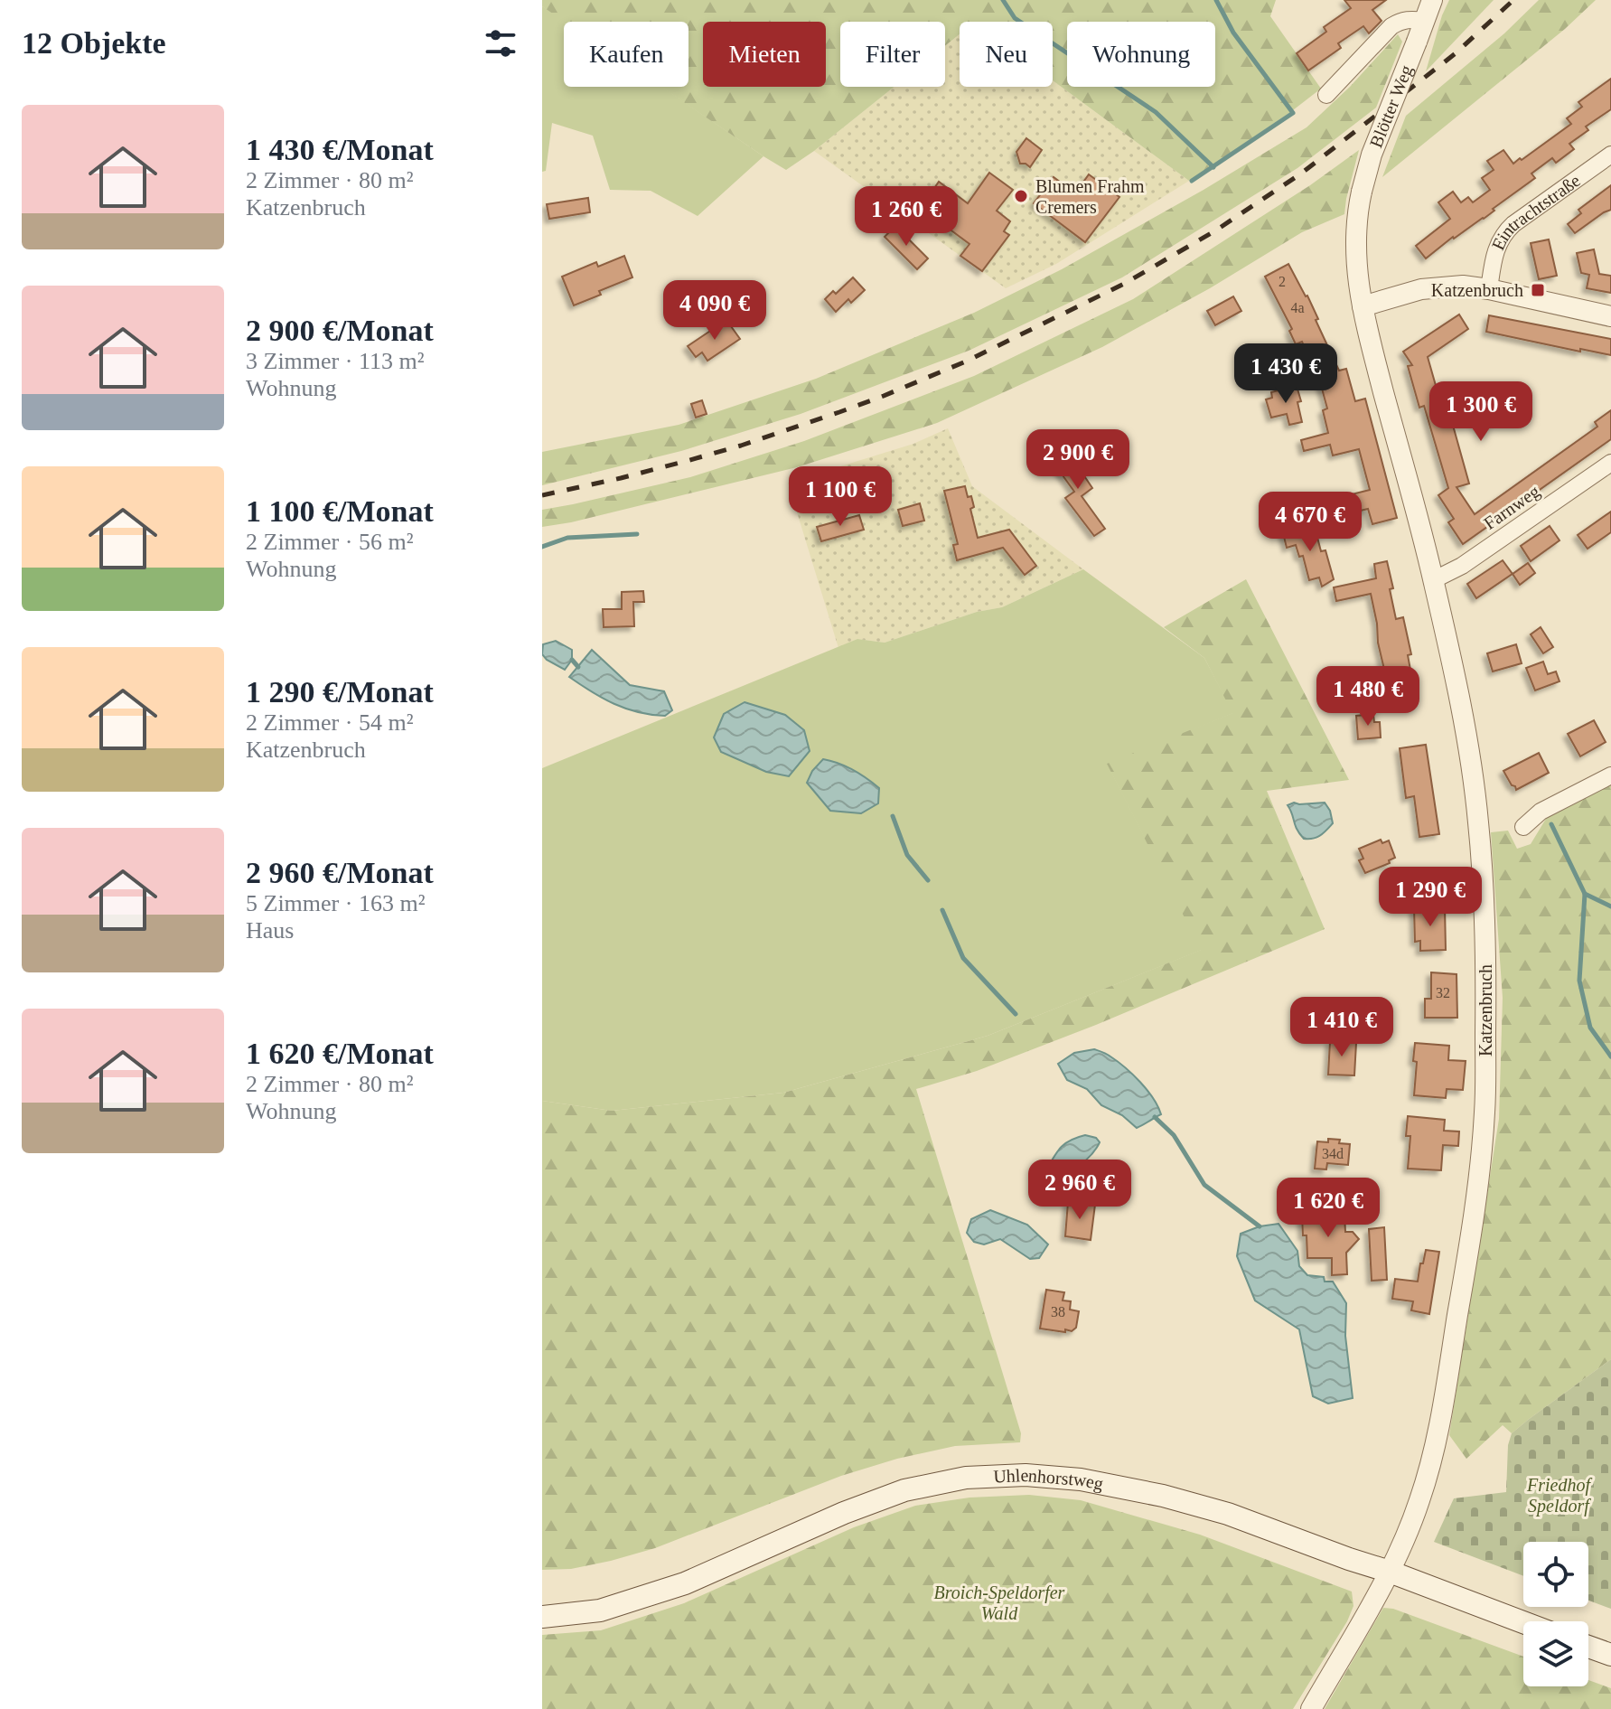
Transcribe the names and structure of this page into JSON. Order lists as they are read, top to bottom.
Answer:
{
  "streets": {
    "main road": ["Uhlenhorstweg"],
    "street": [
      "Blötter Weg",
      "Eintrachtstraße",
      "Farnweg",
      "Katzenbruch"
    ]
  },
  "crossings": [
    ["Blötter Weg", "Katzenbruch"],
    ["Farnweg", "Katzenbruch"],
    ["Katzenbruch", "Uhlenhorstweg"]
  ],
  "parks": ["Friedhof Speldorf", "Broich-Speldorfer Wald"],
  "places": {
    "other": ["Blumen Frahm Cremers"],
    "transit": ["Katzenbruch"]
  },
  "house_numbers": [
    "2",
    "4a",
    "32",
    "34d",
    "38"
  ],
  "page": {
    "heading": "12 Objekte",
    "chip": [
      "Kaufen",
      "Mieten",
      "Filter",
      "Neu",
      "Wohnung"
    ],
    "list": [
      {
        "name": "1 430 €/Monat",
        "note": "2 Zimmer · 80 m² · Katzenbruch"
      },
      {
        "name": "2 900 €/Monat",
        "note": "3 Zimmer · 113 m² · Wohnung"
      },
      {
        "name": "1 100 €/Monat",
        "note": "2 Zimmer · 56 m² · Wohnung"
      },
      {
        "name": "1 290 €/Monat",
        "note": "2 Zimmer · 54 m² · Katzenbruch"
      },
      {
        "name": "2 960 €/Monat",
        "note": "5 Zimmer · 163 m² · Haus"
      },
      {
        "name": "1 620 €/Monat",
        "note": "2 Zimmer · 80 m² · Wohnung"
      }
    ],
    "price": [
      "1 260 €",
      "4 090 €",
      "1 430 €",
      "1 300 €",
      "2 900 €",
      "1 100 €",
      "4 670 €",
      "1 480 €",
      "1 290 €",
      "1 410 €",
      "2 960 €",
      "1 620 €"
    ]
  }
}
